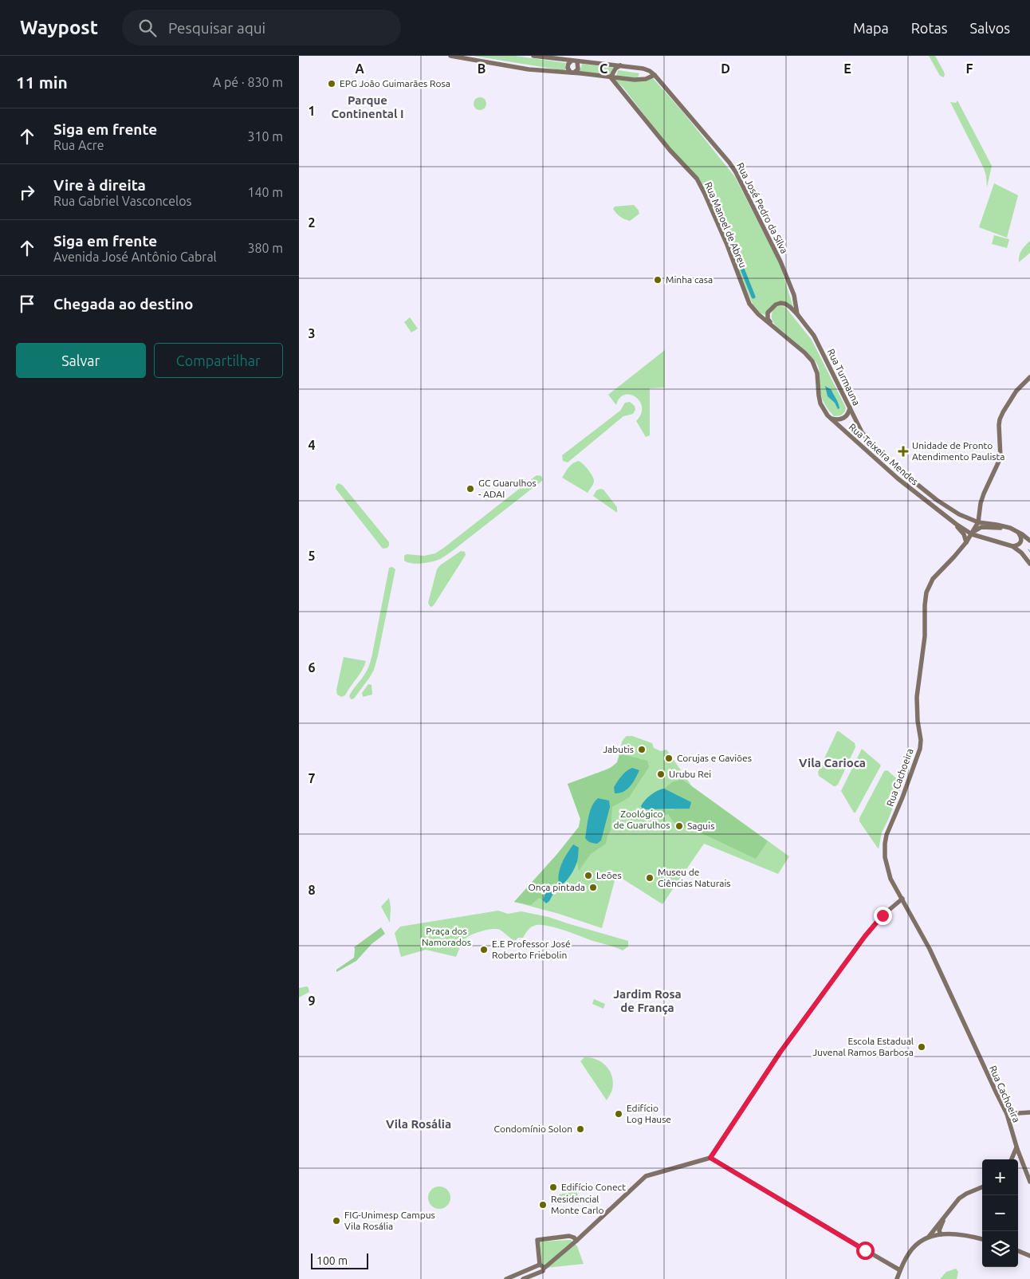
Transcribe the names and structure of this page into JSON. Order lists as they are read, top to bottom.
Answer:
{
  "streets": {
    "main road": [
      "Rua José Pedro da Silva",
      "Rua Manoel de Abreu",
      "Rua Turmauna",
      "Rua Teixeira Mendes",
      "Rua Cachoeira"
    ]
  },
  "crossings": [
    ["Rua José Pedro da Silva", "Rua Turmauna"],
    ["Rua Manoel de Abreu", "Rua Teixeira Mendes"],
    ["Rua Turmauna", "Rua Teixeira Mendes"],
    ["Rua Teixeira Mendes", "Rua Cachoeira"]
  ],
  "districts": [
    "Parque Continental I",
    "Vila Carioca",
    "Jardim Rosa de França",
    "Vila Rosália"
  ],
  "parks": ["Zoológico de Guarulhos", "Praça dos Namorados"],
  "places": {
    "other": [
      "EPG João Guimarães Rosa",
      "Minha casa",
      "GC Guarulhos - ADAI",
      "Jabutis",
      "Corujas e Gaviões",
      "Urubu Rei",
      "Saguis",
      "Leões",
      "Museu de Ciências Naturais",
      "Onça pintada",
      "E.E Professor José Roberto Friebolin",
      "Escola Estadual Juvenal Ramos Barbosa",
      "Edifício Log Hause",
      "Condomínio Solon",
      "Edifício Conect",
      "Residencial Monte Carlo",
      "FIG-Unimesp Campus Vila Rosália"
    ],
    "health": ["Unidade de Pronto Atendimento Paulista"]
  },
  "scale_bar": "100 m",
  "page": {
    "header": "Waypost",
    "search": "Pesquisar aqui",
    "nav": ["Mapa", "Rotas", "Salvos"],
    "heading": ["11 min", "A pé · 830 m"],
    "list": [
      ["Siga em frente", "Rua Acre", "310 m"],
      ["Vire à direita", "Rua Gabriel Vasconcelos", "140 m"],
      ["Siga em frente", "Avenida José Antônio Cabral", "380 m"],
      "Chegada ao destino"
    ],
    "buttons": ["Salvar", "Compartilhar"],
    "map_buttons": ["+", "−"],
    "scale": "100 m"
  },
  "grid": {
    "columns": [
      "A",
      "B",
      "C",
      "D",
      "E",
      "F"
    ],
    "rows": [
      "1",
      "2",
      "3",
      "4",
      "5",
      "6",
      "7",
      "8",
      "9"
    ]
  }
}
